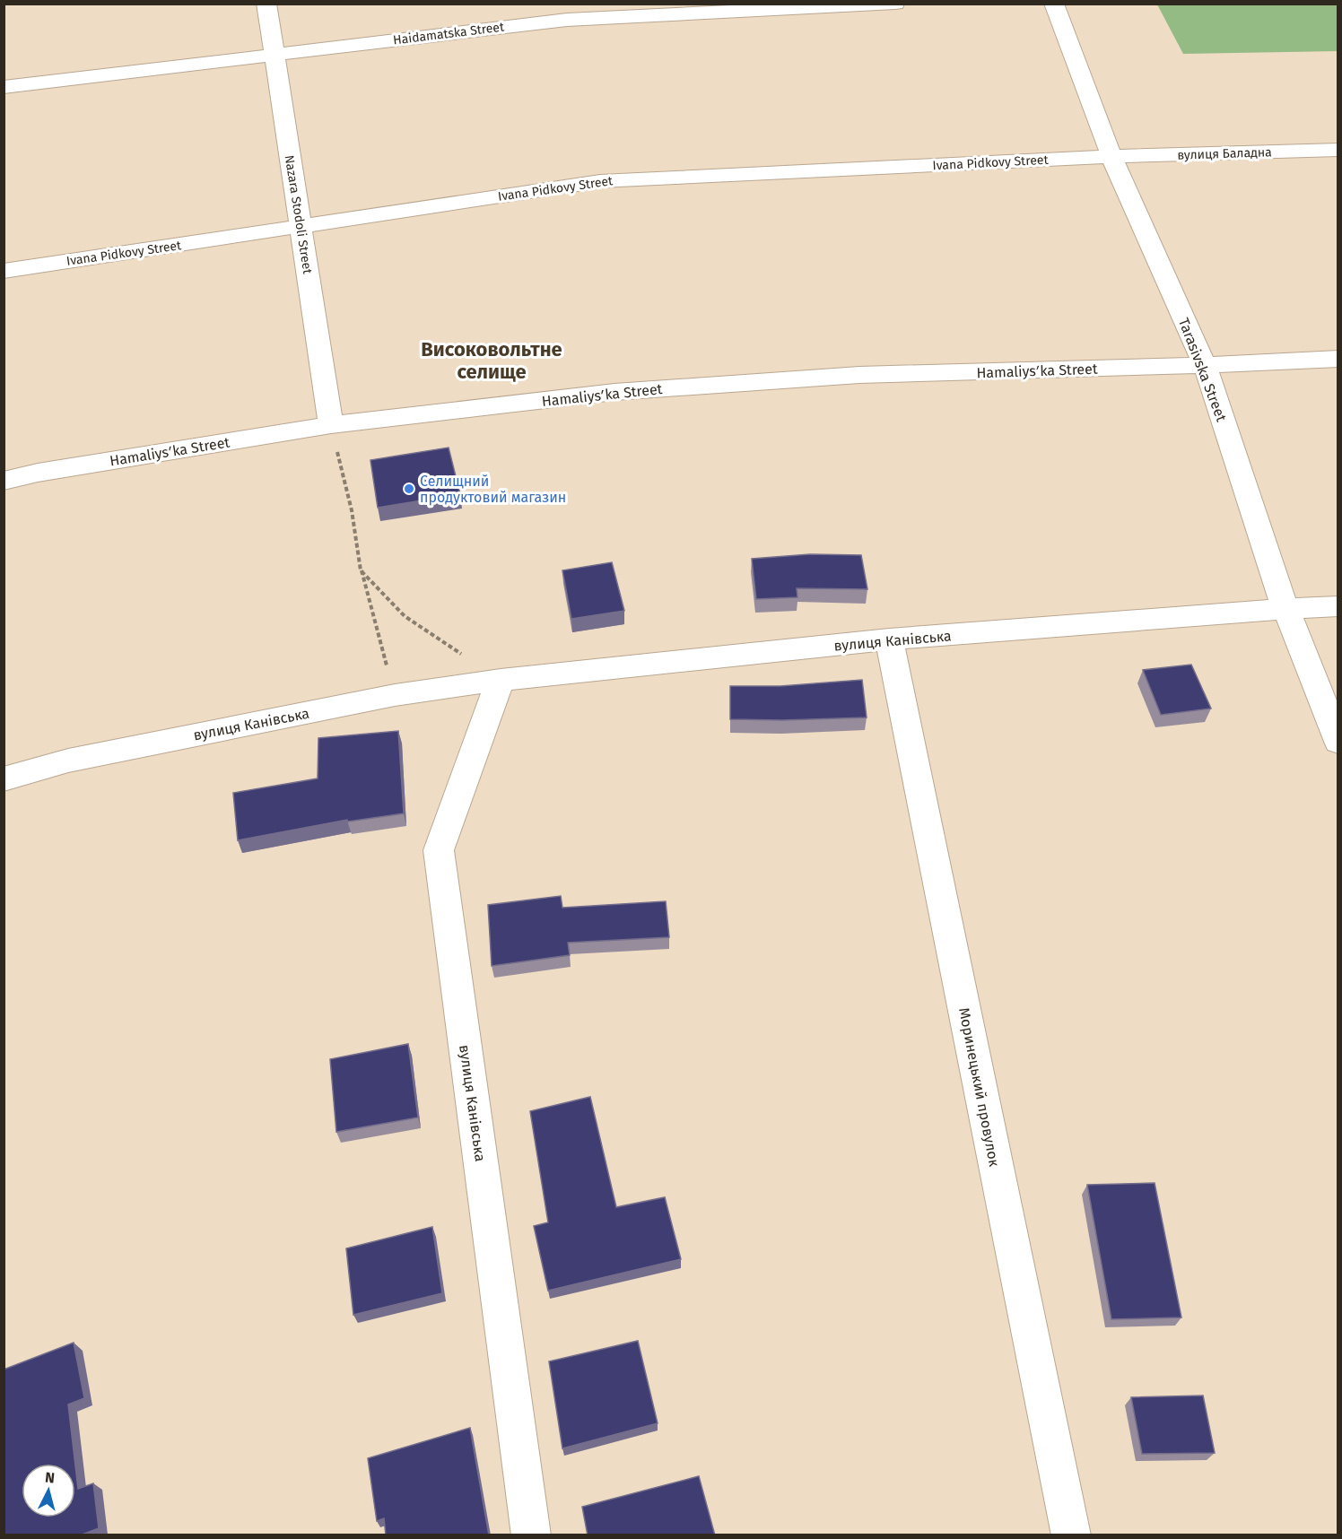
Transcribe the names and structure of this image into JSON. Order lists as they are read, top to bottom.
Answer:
{
  "streets": {
    "street": [
      "Haidamatska Street",
      "вулиця Баладна",
      "Ivana Pidkovy Street",
      "Nazara Stodoli Street",
      "Tarasivska Street",
      "Hamaliysʹka Street",
      "вулиця Канівська",
      "Моринецький провулок"
    ]
  },
  "crossings": [
    ["Haidamatska Street", "Nazara Stodoli Street"],
    ["вулиця Баладна", "Ivana Pidkovy Street"],
    ["вулиця Баладна", "Tarasivska Street"],
    ["Ivana Pidkovy Street", "Nazara Stodoli Street"],
    ["Ivana Pidkovy Street", "Tarasivska Street"],
    ["Nazara Stodoli Street", "Hamaliysʹka Street"],
    ["Tarasivska Street", "Hamaliysʹka Street"],
    ["Tarasivska Street", "вулиця Канівська"],
    ["вулиця Канівська", "Моринецький провулок"]
  ],
  "districts": ["Високовольтне селище"],
  "places": ["Селищний продуктовий магазин"],
  "north": "top"
}
